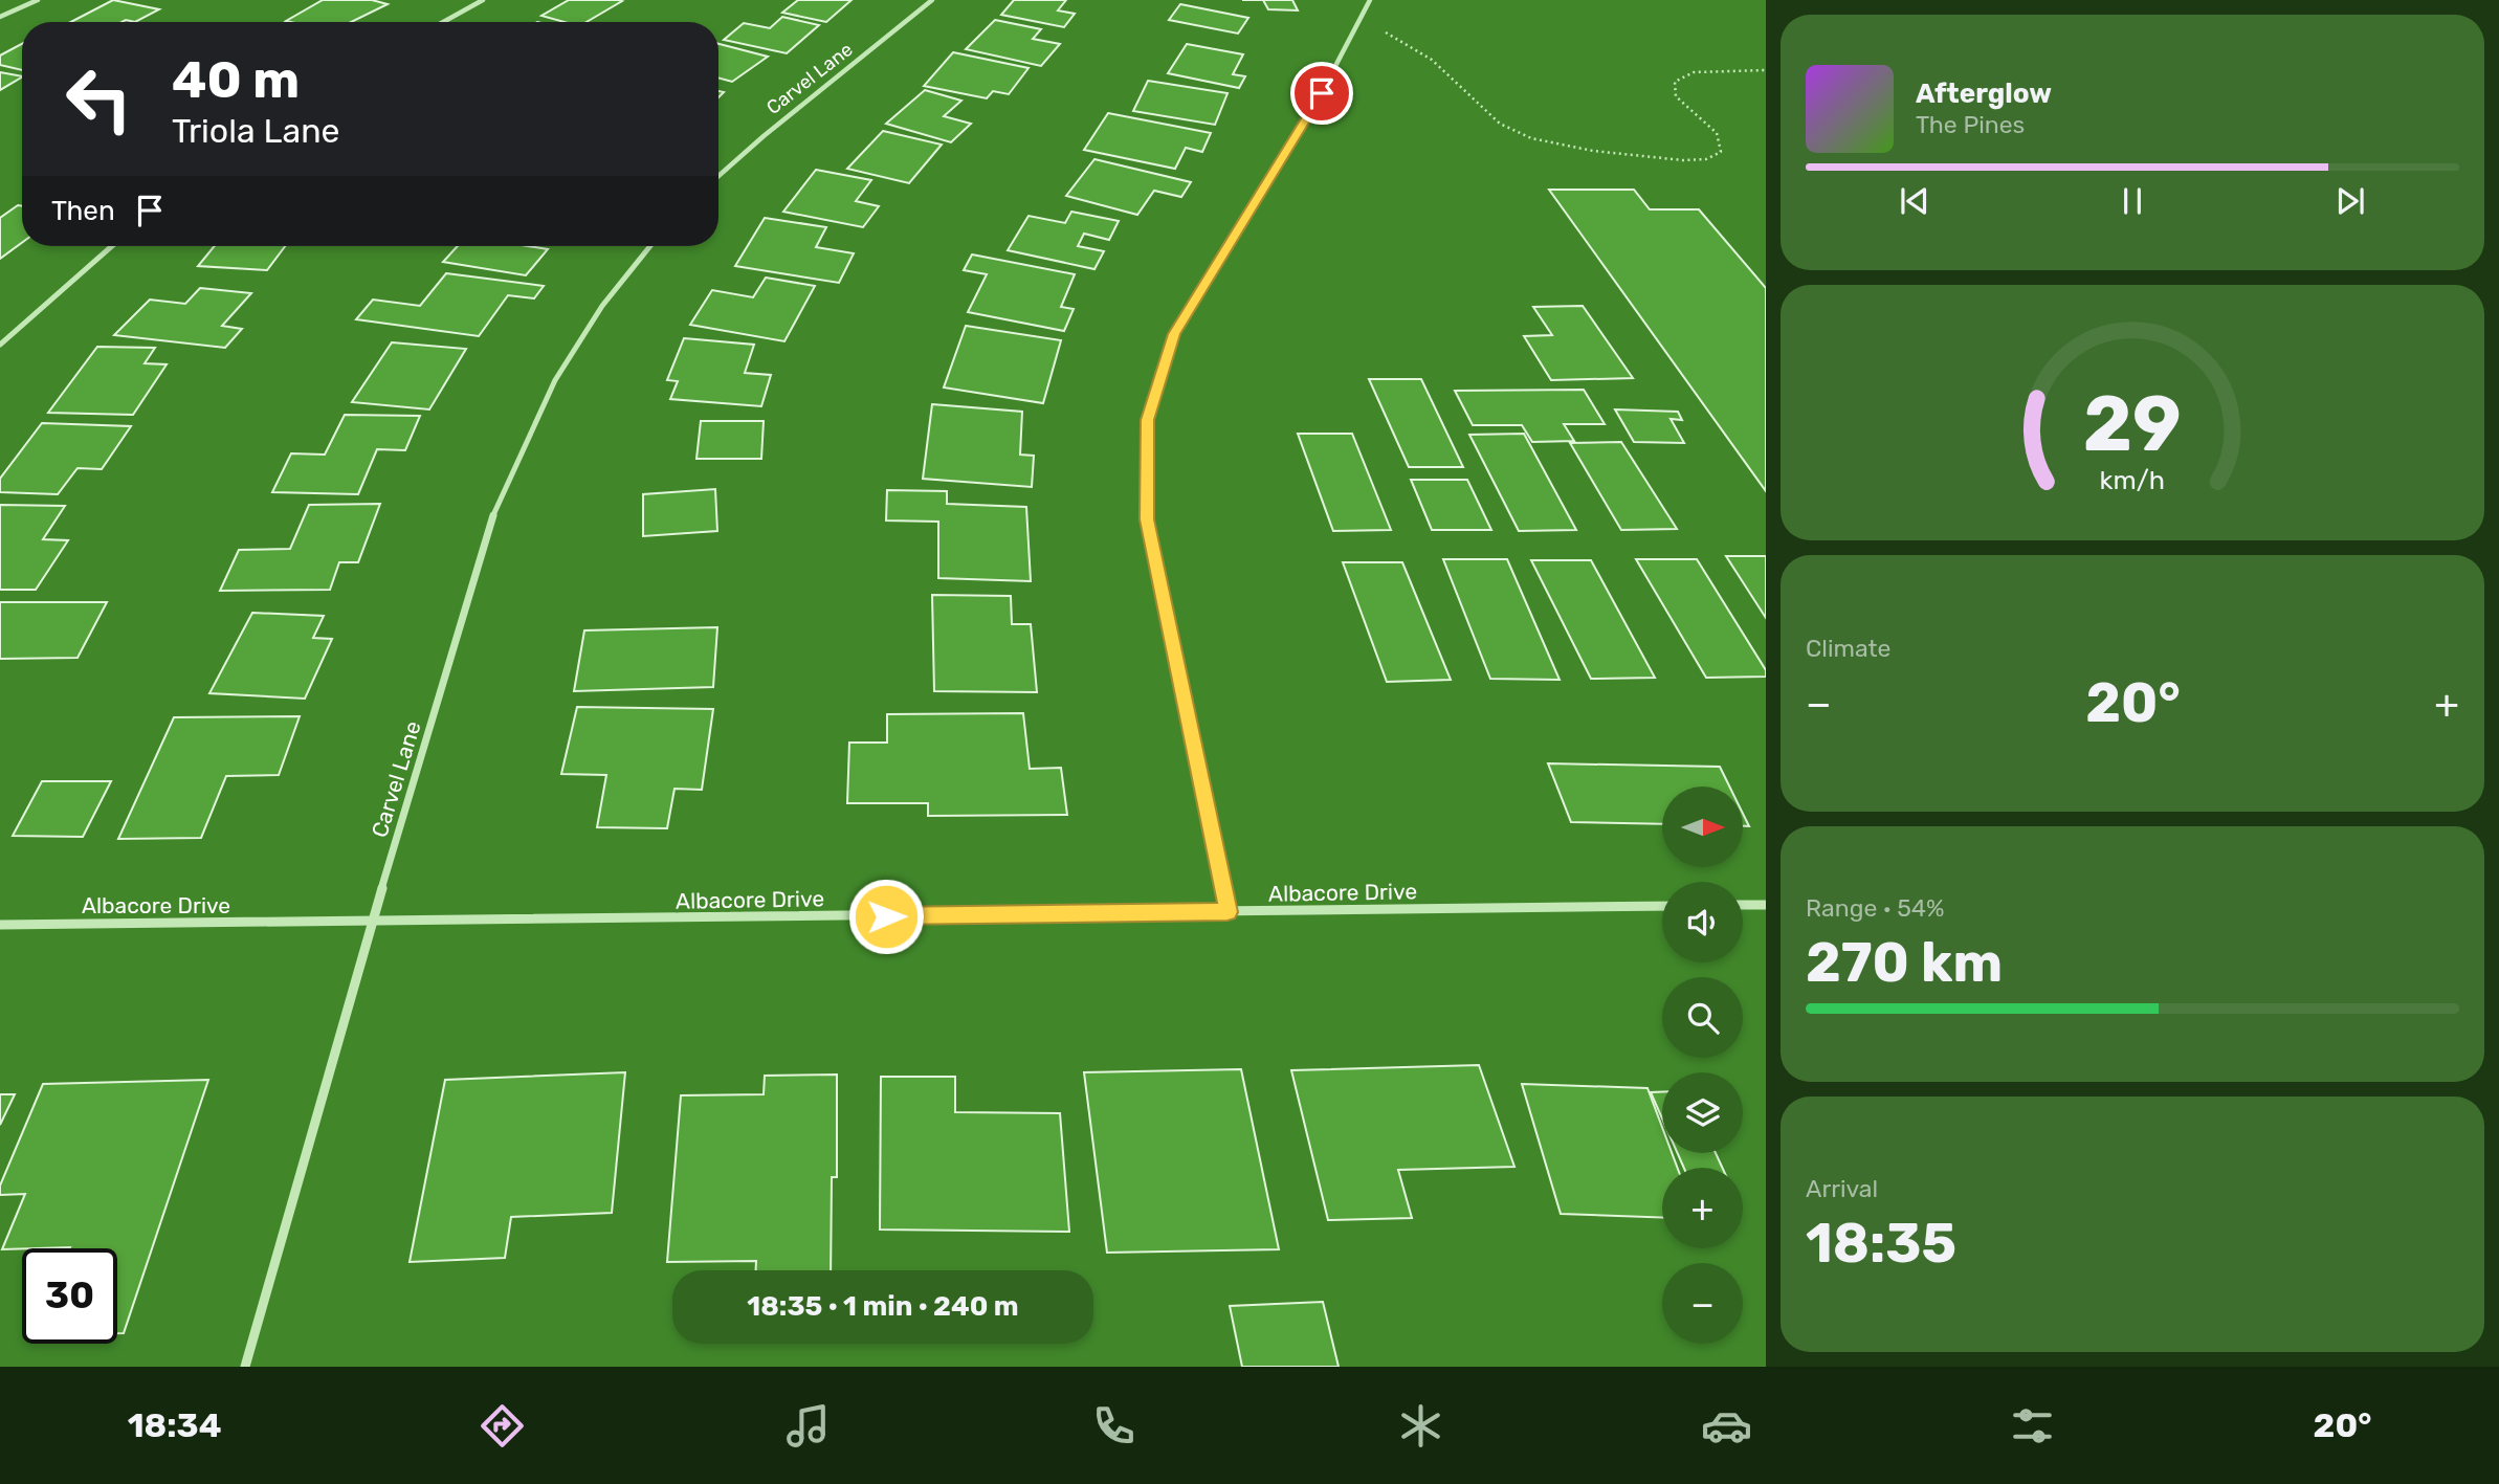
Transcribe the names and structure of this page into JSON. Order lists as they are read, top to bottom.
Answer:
{
  "streets": {
    "street": ["Carvel Lane", "Albacore Drive"]
  },
  "crossings": [
    ["Carvel Lane", "Albacore Drive"]
  ],
  "north": "right",
  "page": {
    "turn": ["40 m", "Triola Lane"],
    "song": ["Afterglow", "The Pines"],
    "then": "Then",
    "tile": [
      "Climate",
      ["Range · 54%", "270 km"],
      ["Arrival", "18:35"]
    ],
    "heat": ["−", "20°", "+"],
    "map_buttons": ["+", "−"],
    "limit": "30",
    "trip": "18:35 · 1 min · 240 m",
    "tabs": ["18:34", "20°"],
    "gauge": ["29", "km/h"]
  }
}
